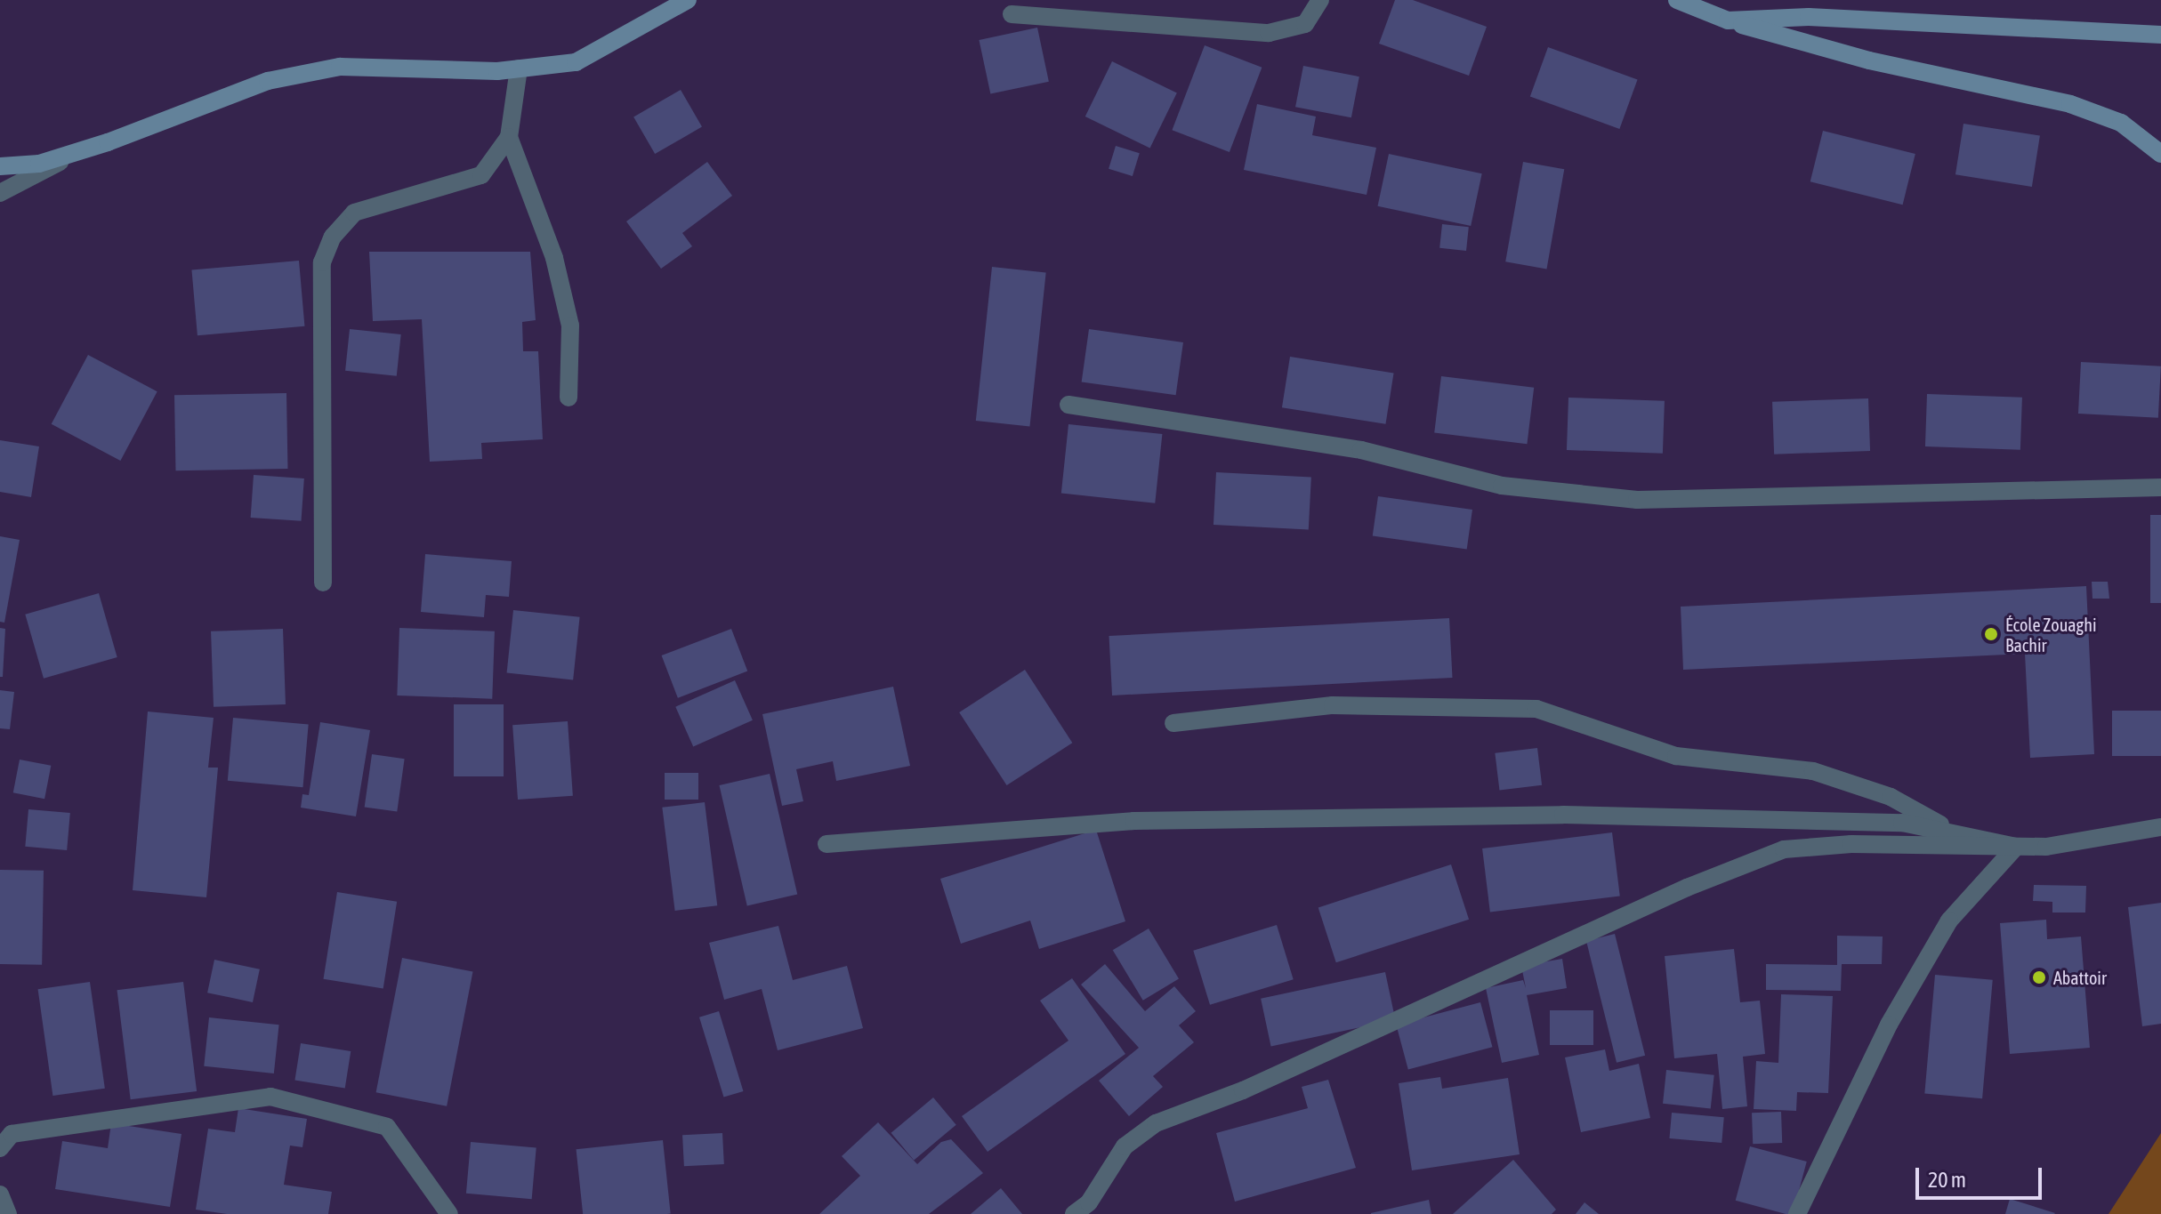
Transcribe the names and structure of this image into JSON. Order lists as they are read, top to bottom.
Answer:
{
  "places": ["École Zouaghi Bachir", "Abattoir"],
  "scale_bar": "20 m"
}
